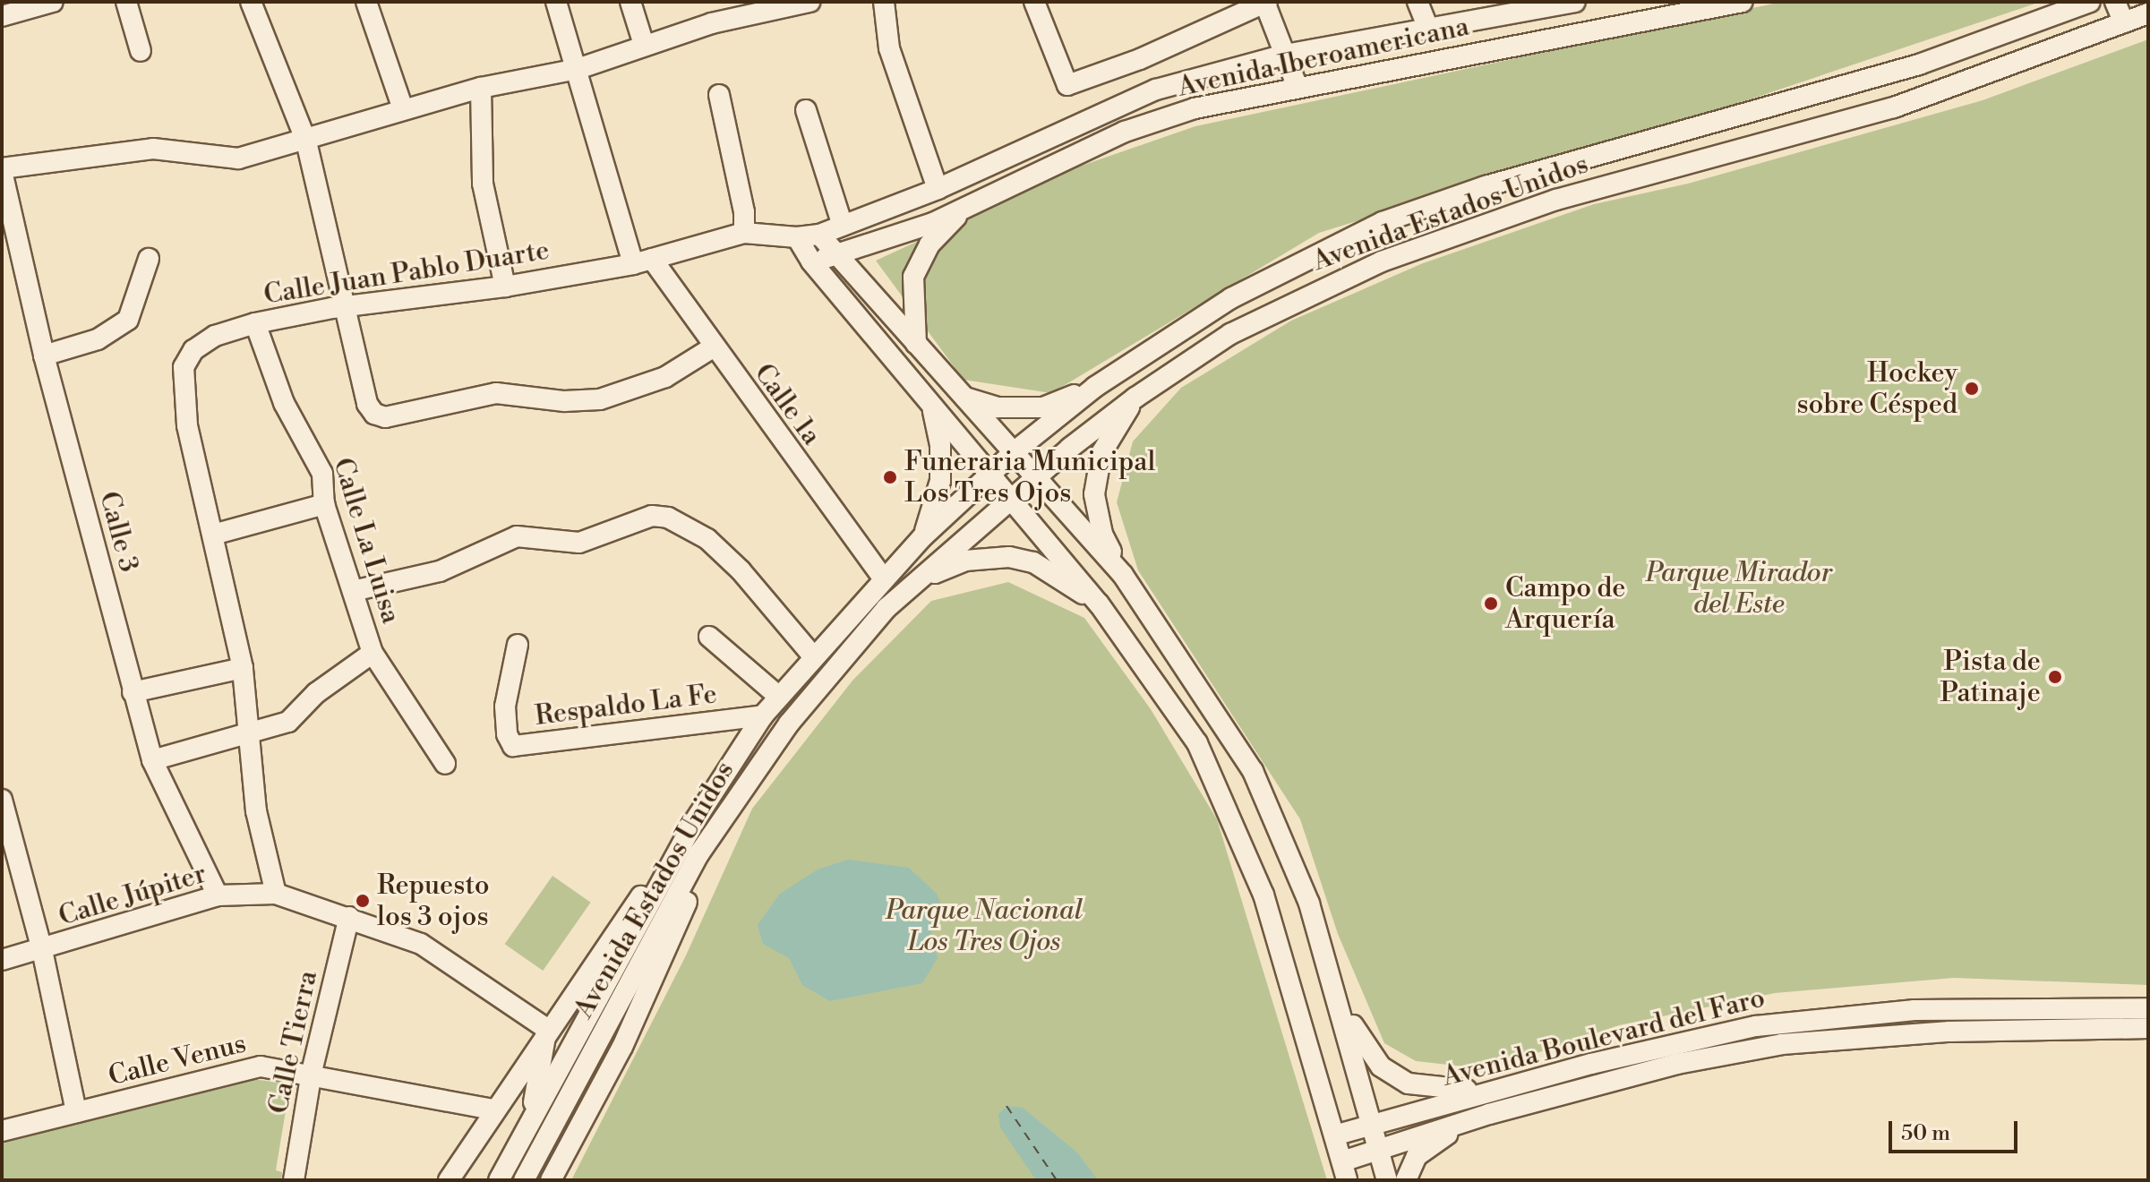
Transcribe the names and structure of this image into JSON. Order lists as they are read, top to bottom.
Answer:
{
  "streets": {
    "street": [
      "Avenida Iberoamericana",
      "Avenida Estados Unidos",
      "Calle Juan Pablo Duarte",
      "Calle 1a",
      "Calle 3",
      "Calle La Luisa",
      "Respaldo La Fe",
      "Calle Júpiter",
      "Avenida Boulevard del Faro",
      "Calle Tierra",
      "Calle Venus"
    ]
  },
  "crossings": [
    ["Avenida Iberoamericana", "Calle Juan Pablo Duarte"],
    ["Avenida Estados Unidos", "Calle 1a"],
    ["Avenida Estados Unidos", "Respaldo La Fe"],
    ["Calle Juan Pablo Duarte", "Calle 1a"],
    ["Calle Juan Pablo Duarte", "Calle La Luisa"],
    ["Calle Juan Pablo Duarte", "Calle Júpiter"],
    ["Calle 3", "Calle Júpiter"],
    ["Calle Júpiter", "Calle Tierra"],
    ["Calle Tierra", "Calle Venus"]
  ],
  "parks": ["Parque Mirador del Este", "Parque Nacional Los Tres Ojos"],
  "places": [
    "Hockey sobre Césped",
    "Funeraria Municipal Los Tres Ojos",
    "Campo de Arquería",
    "Pista de Patinaje",
    "Repuesto los 3 ojos"
  ],
  "scale_bar": "50 m"
}
